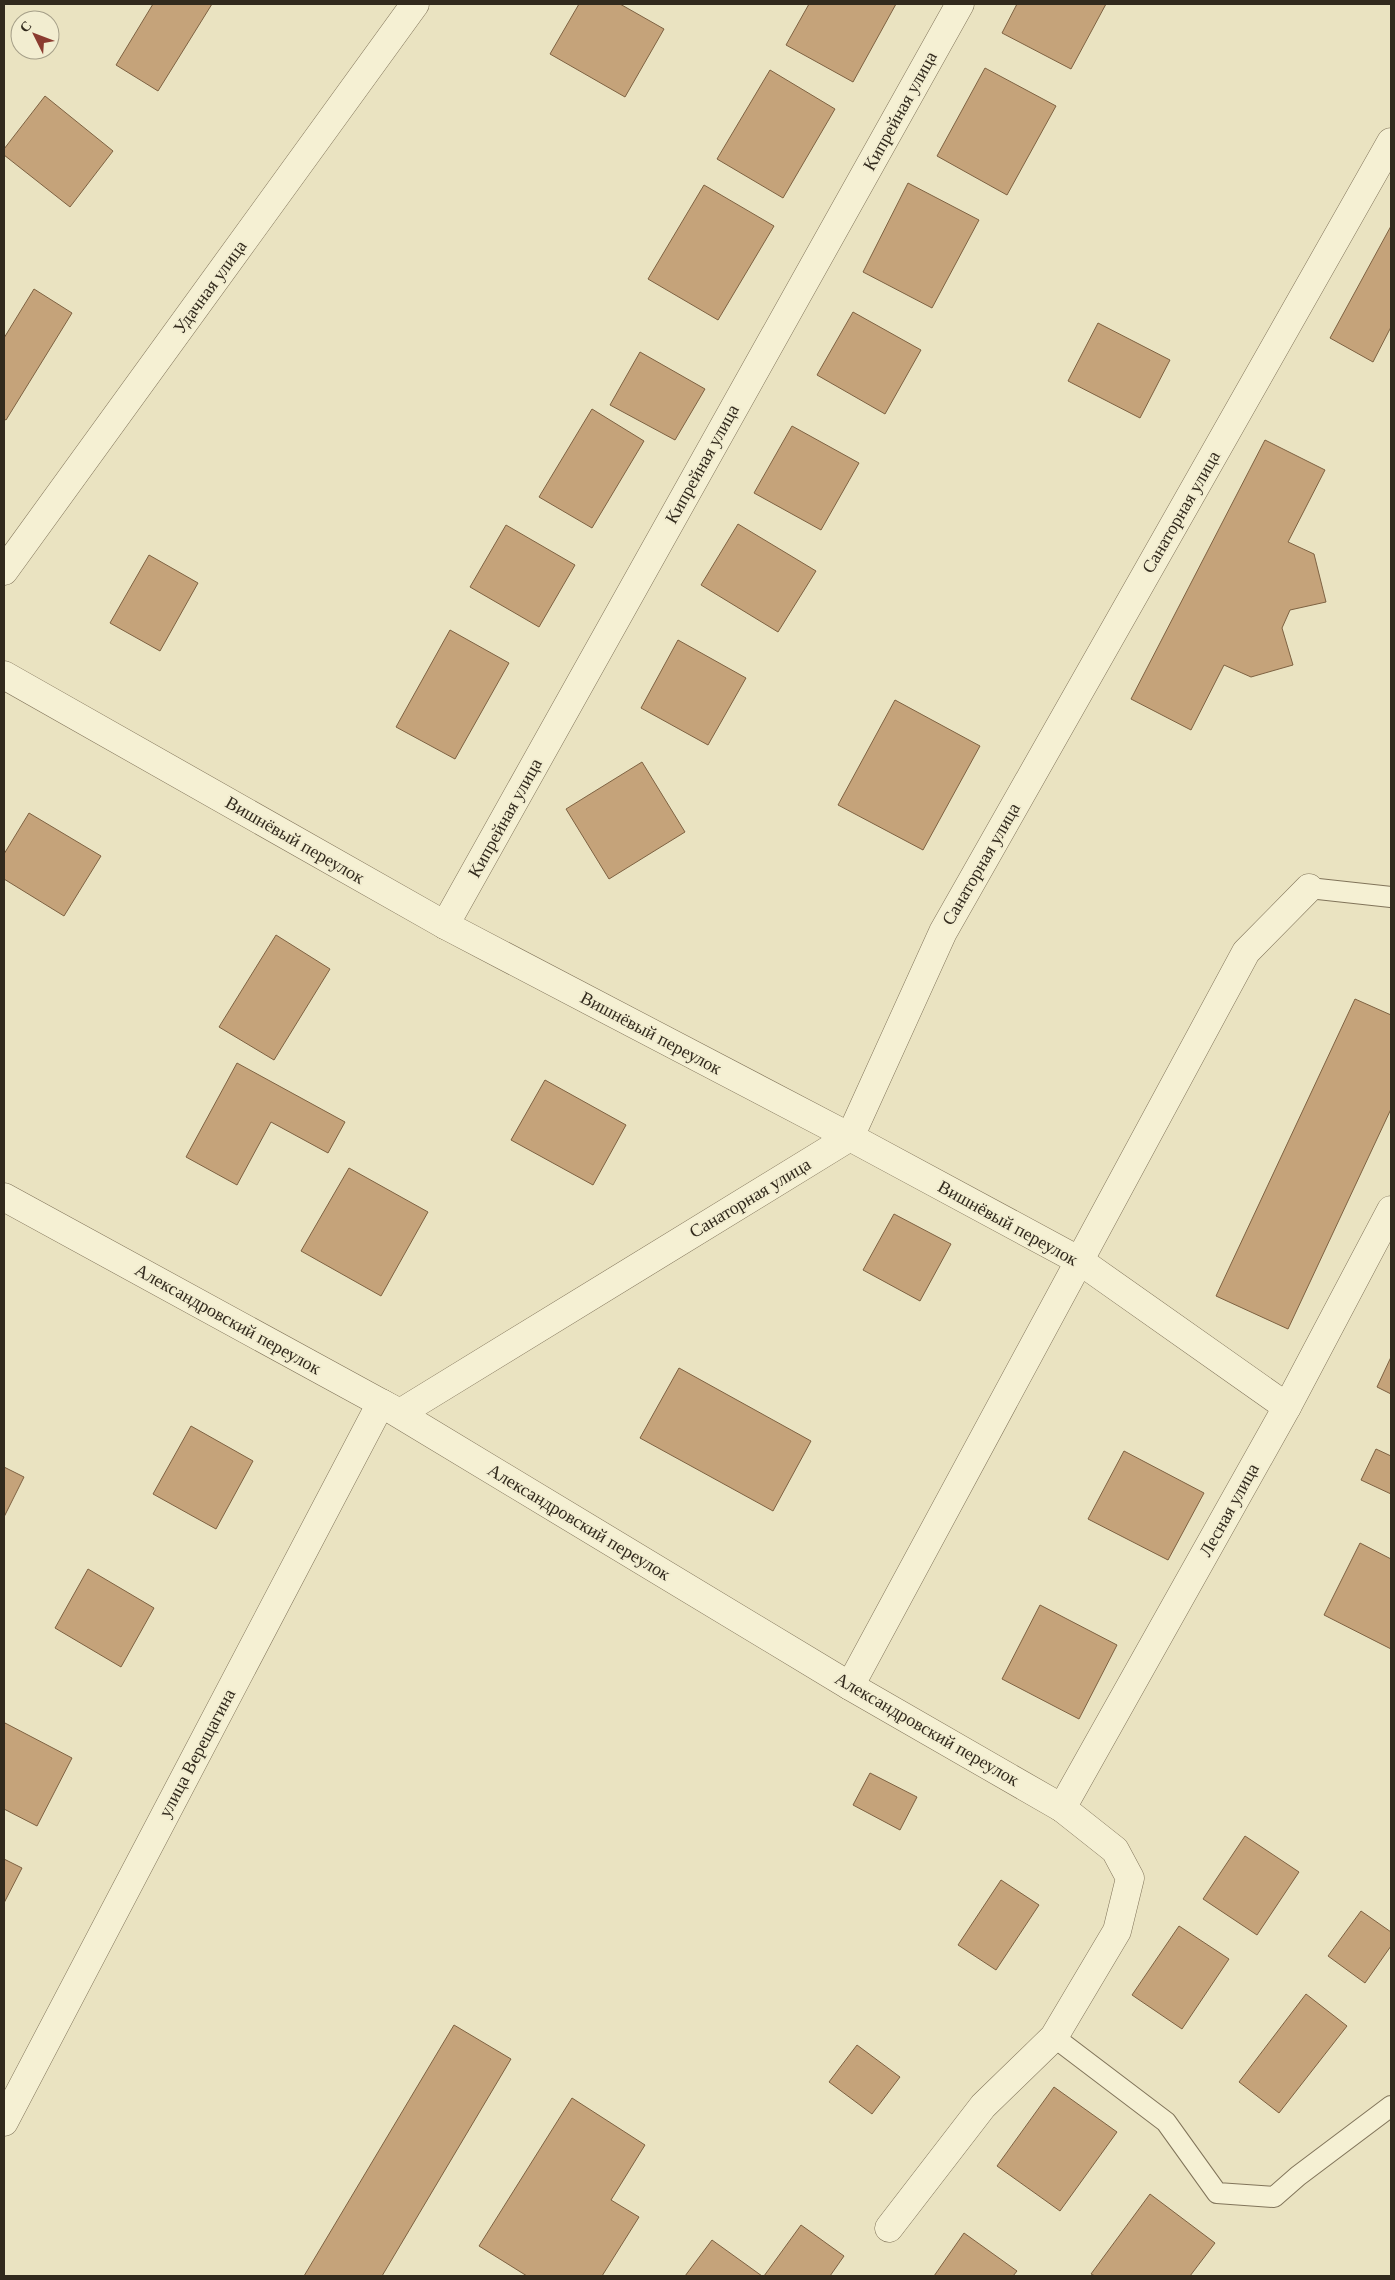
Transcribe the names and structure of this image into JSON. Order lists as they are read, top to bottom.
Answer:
{
  "streets": {
    "street": [
      "Кипрейная улица",
      "Удачная улица",
      "Санаторная улица",
      "Вишнёвый переулок",
      "Александровский переулок",
      "Лесная улица",
      "улица Верещагина"
    ]
  },
  "crossings": [
    ["Кипрейная улица", "Вишнёвый переулок"],
    ["Санаторная улица", "Вишнёвый переулок"],
    ["Санаторная улица", "Александровский переулок"],
    ["Санаторная улица", "улица Верещагина"],
    ["Вишнёвый переулок", "Лесная улица"],
    ["Александровский переулок", "Лесная улица"],
    ["Александровский переулок", "улица Верещагина"]
  ],
  "north": "top left"
}
